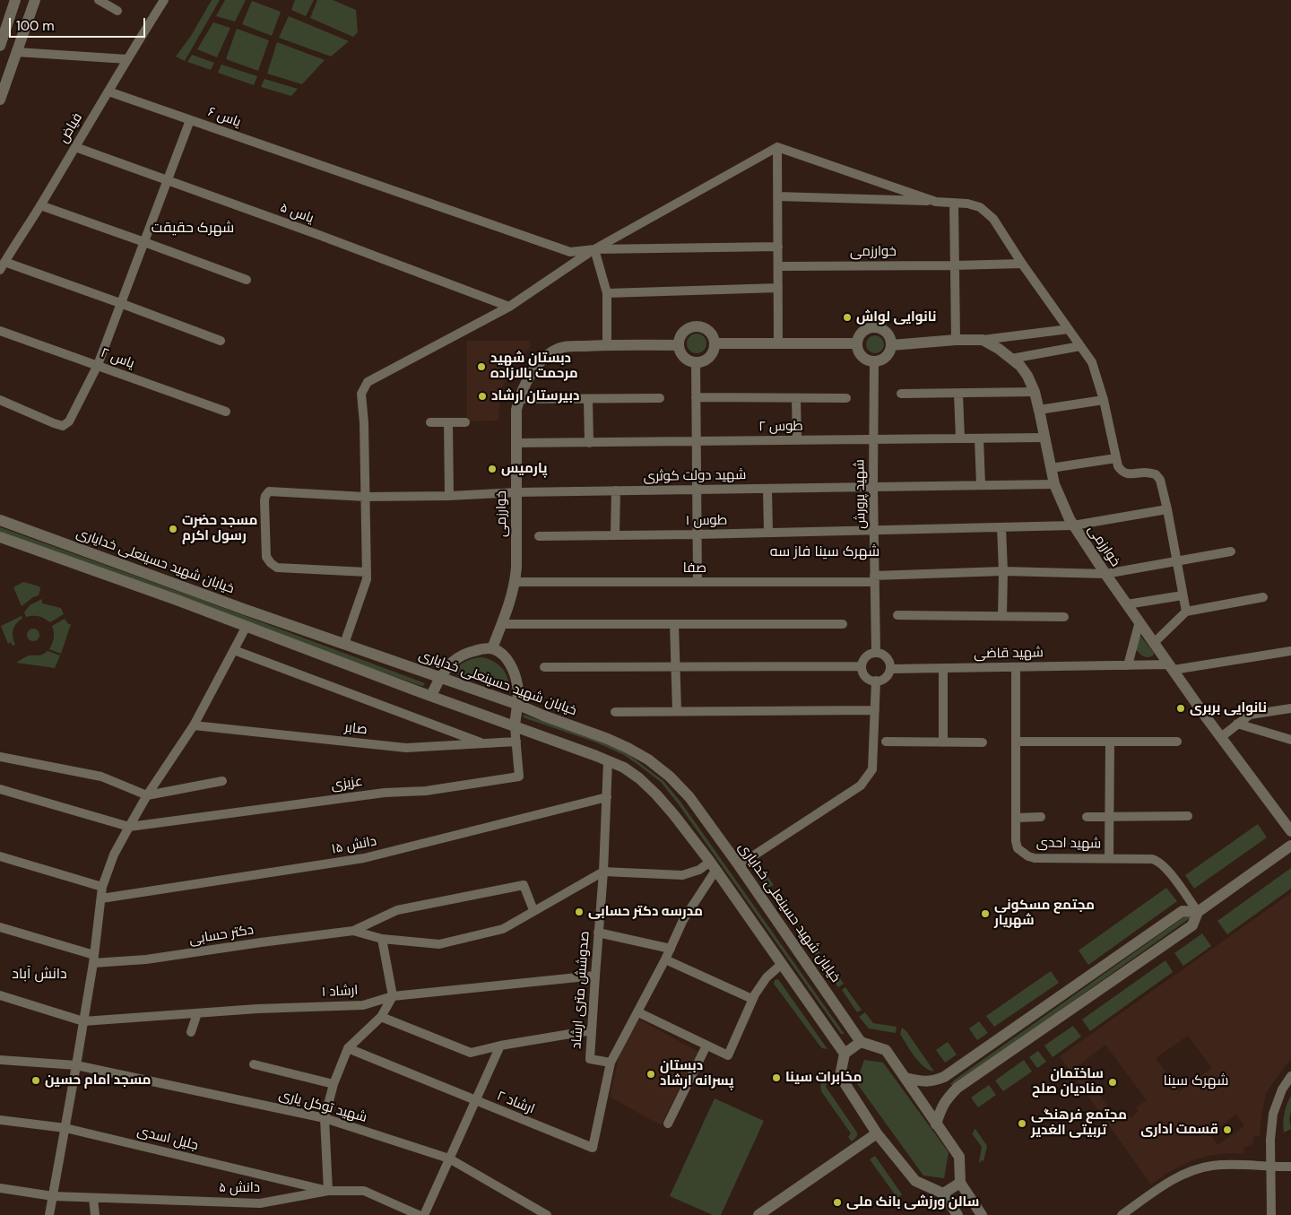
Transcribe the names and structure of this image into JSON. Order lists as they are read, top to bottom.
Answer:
{
  "streets": {
    "street": [
      "یاس ۶",
      "فیاض",
      "یاس ۵",
      "خوارزمی",
      "یاس ۲",
      "طوس ۲",
      "شهید دولت کوثری",
      "شهید پرورش",
      "طوس ۱",
      "خیابان شهید حسینعلی خدایاری",
      "صفا",
      "شهید قاضی",
      "صابر",
      "عزیزی",
      "شهید احدی",
      "دانش ۱۵",
      "دکتر حسابی",
      "صدوشش متری ارشاد",
      "ارشاد ۱",
      "ارشاد ۲",
      "شهید توکل یاری",
      "جلیل اسدی",
      "دانش ۵"
    ]
  },
  "crossings": [
    ["یاس ۶", "فیاض"],
    ["فیاض", "یاس ۵"],
    ["خوارزمی", "طوس ۲"],
    ["خوارزمی", "شهید دولت کوثری"],
    ["خوارزمی", "طوس ۱"],
    ["خوارزمی", "صفا"],
    ["خوارزمی", "شهید قاضی"],
    ["طوس ۲", "شهید پرورش"],
    ["شهید دولت کوثری", "شهید پرورش"],
    ["شهید پرورش", "طوس ۱"],
    ["شهید پرورش", "صفا"],
    ["شهید پرورش", "شهید قاضی"],
    ["شهید قاضی", "شهید احدی"],
    ["صابر", "عزیزی"],
    ["دانش ۱۵", "صدوشش متری ارشاد"],
    ["دکتر حسابی", "صدوشش متری ارشاد"],
    ["صدوشش متری ارشاد", "ارشاد ۱"],
    ["صدوشش متری ارشاد", "ارشاد ۲"],
    ["جلیل اسدی", "دانش ۵"]
  ],
  "districts": [
    "شهرک حقیقت",
    "شهرک سینا فاز سه",
    "دانش آباد",
    "شهرک سینا"
  ],
  "places": [
    "نانوایی لواش",
    "دبستان شهید مرحمت بالازاده",
    "دبیرستان ارشاد",
    "پارمیس",
    "مسجد حضرت رسول اکرم",
    "نانوایی بربری",
    "مدرسه دکتر حسابی",
    "مجتمع مسکونی شهریار",
    "دبستان پسرانه ارشاد",
    "مخابرات سینا",
    "مسجد امام حسین",
    "ساختمان منادیان صلح",
    "مجتمع فرهنگی تربیتی الغدیر",
    "قسمت اداری",
    "سالن ورزشی بانک ملی"
  ],
  "scale_bar": "100 m"
}
